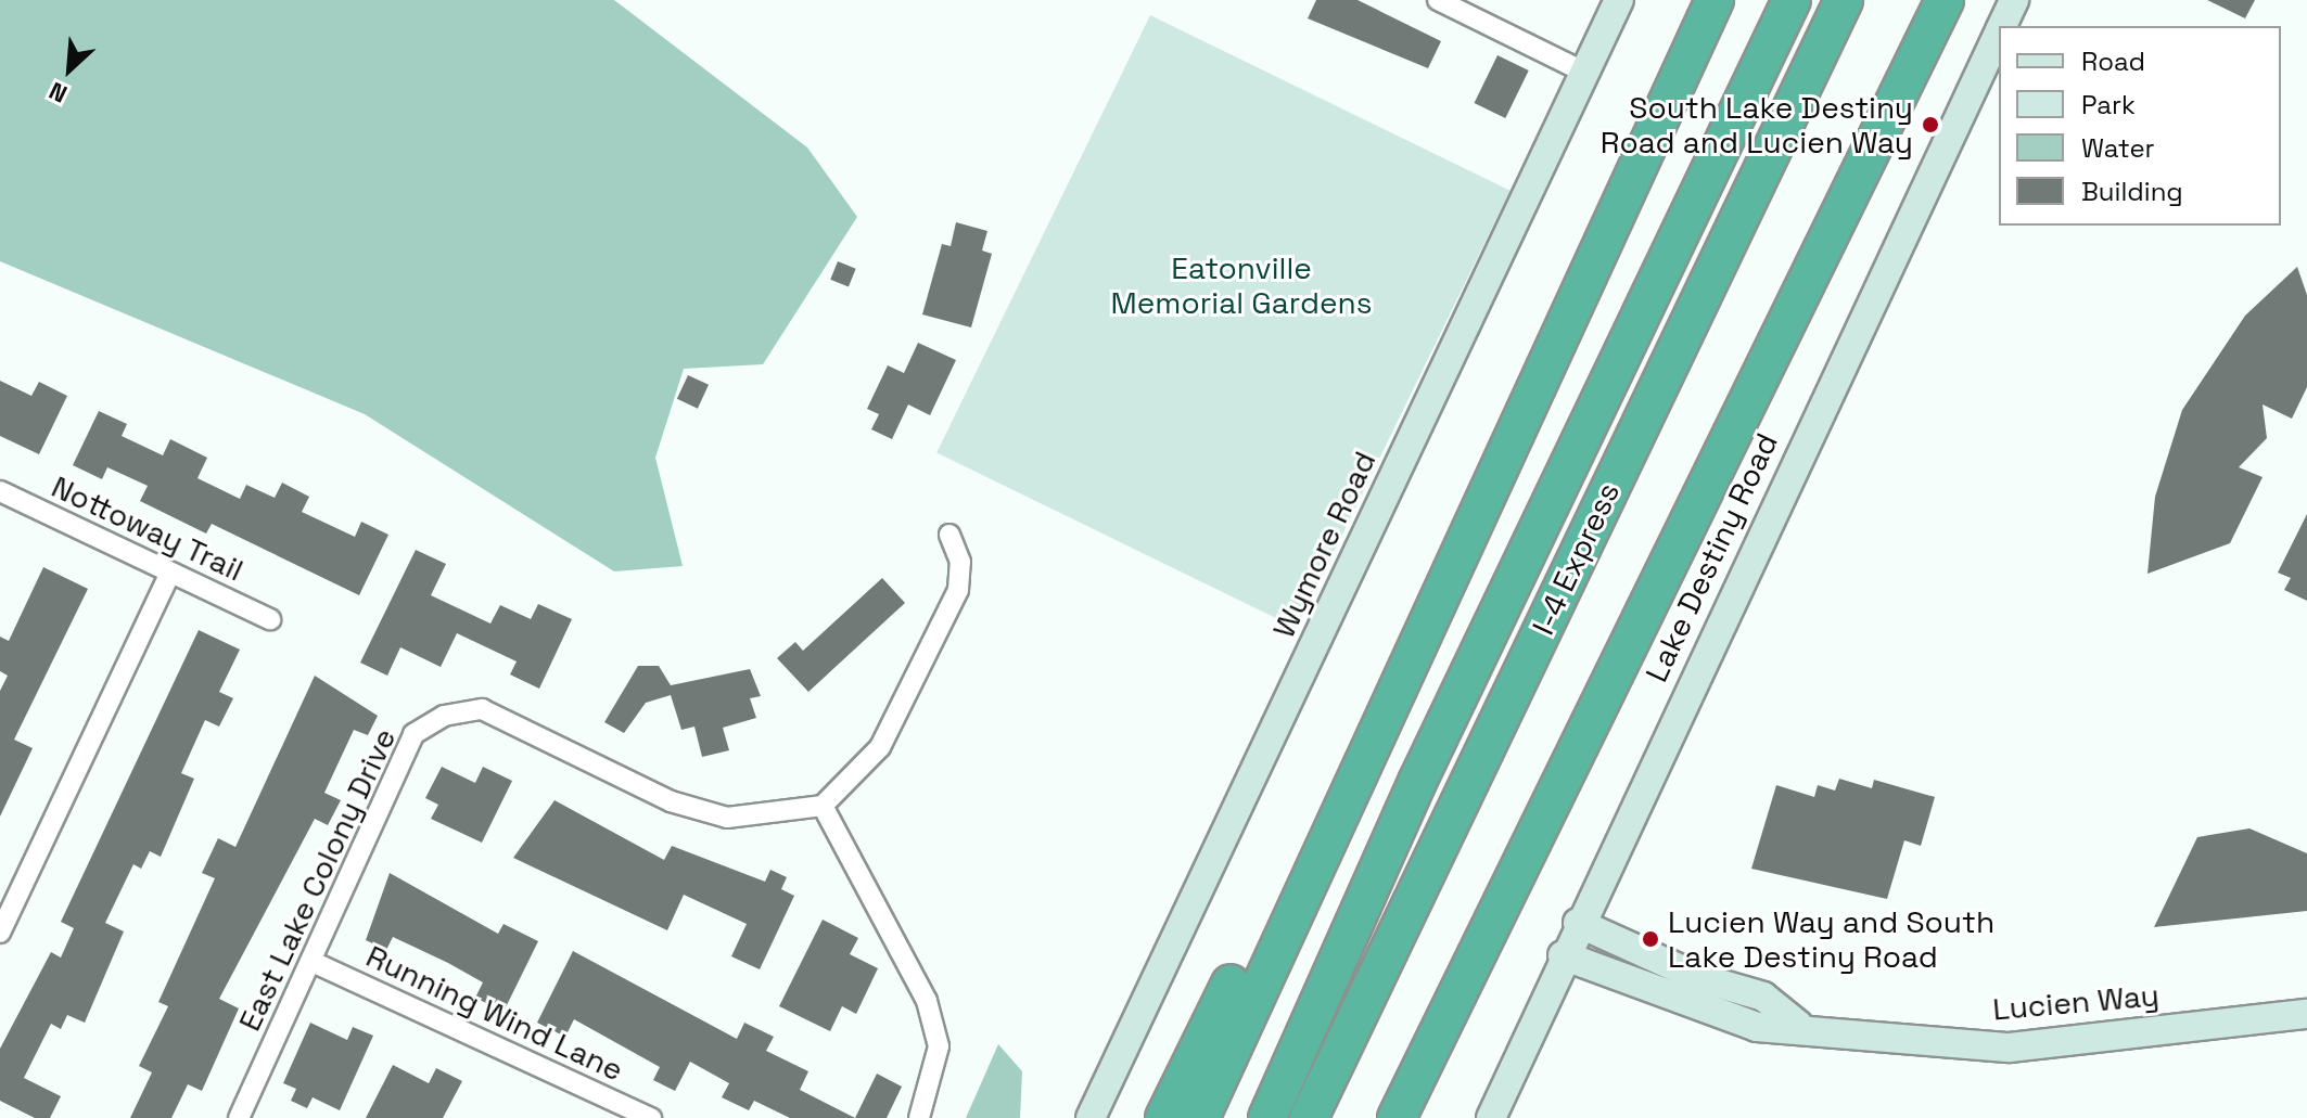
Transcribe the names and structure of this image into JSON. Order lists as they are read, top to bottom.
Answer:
{
  "streets": {
    "highway": ["I-4 Express"],
    "street": [
      "Nottoway Trail",
      "Wymore Road",
      "Lake Destiny Road",
      "East Lake Colony Drive",
      "Lucien Way",
      "Running Wind Lane"
    ]
  },
  "crossings": [
    ["Lake Destiny Road", "Lucien Way"],
    ["East Lake Colony Drive", "Running Wind Lane"]
  ],
  "parks": ["Eatonville Memorial Gardens"],
  "places": ["South Lake Destiny Road and Lucien Way", "Lucien Way and South Lake Destiny Road"],
  "legend": [
    "Road",
    "Park",
    "Water",
    "Building"
  ],
  "north": "bottom left"
}
